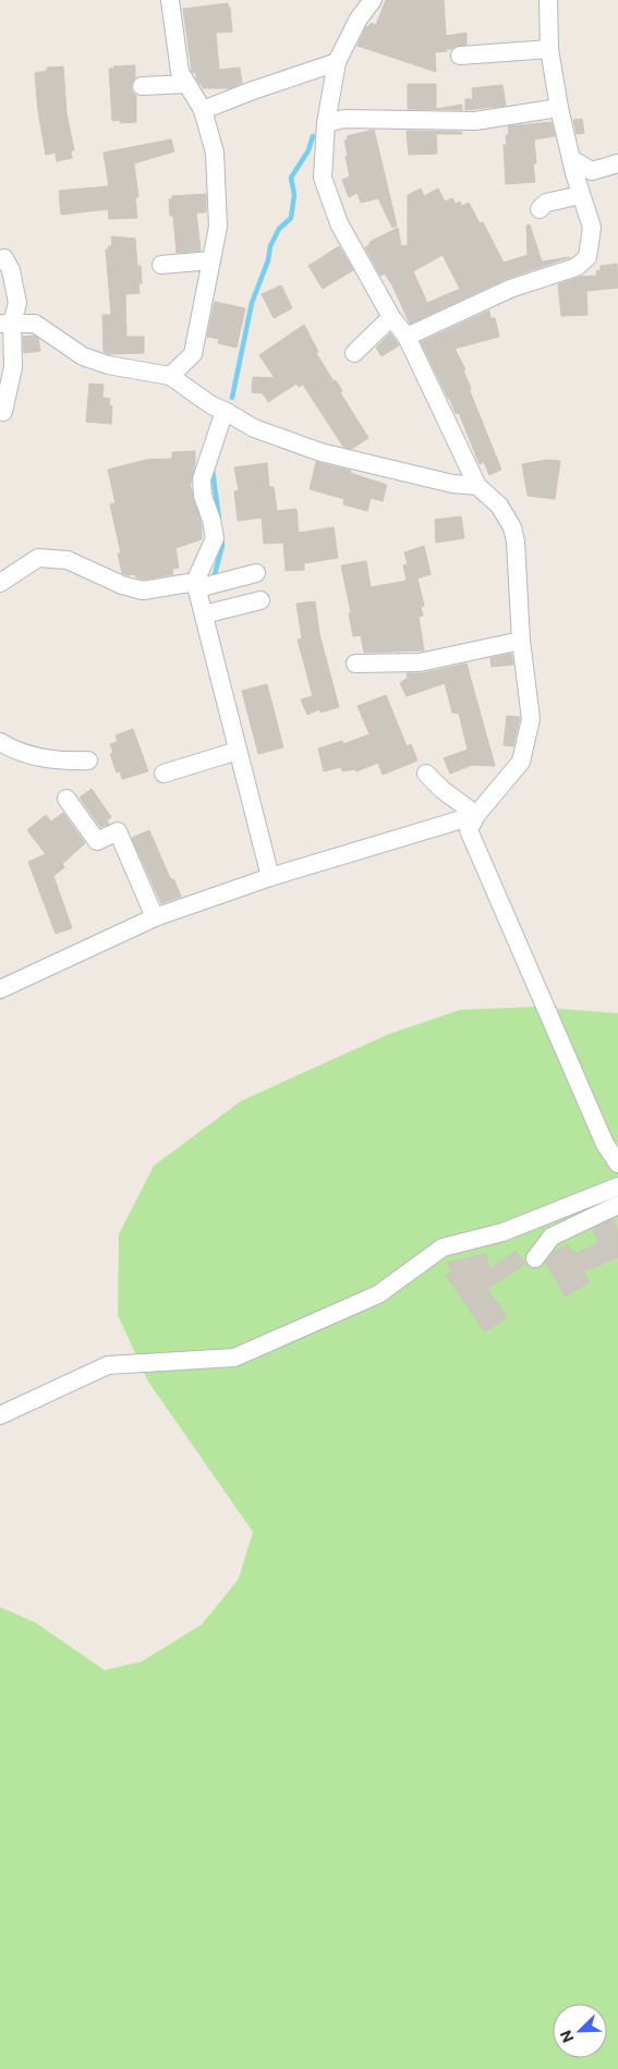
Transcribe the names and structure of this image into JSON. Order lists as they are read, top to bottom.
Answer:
{
  "north": "bottom left"
}
